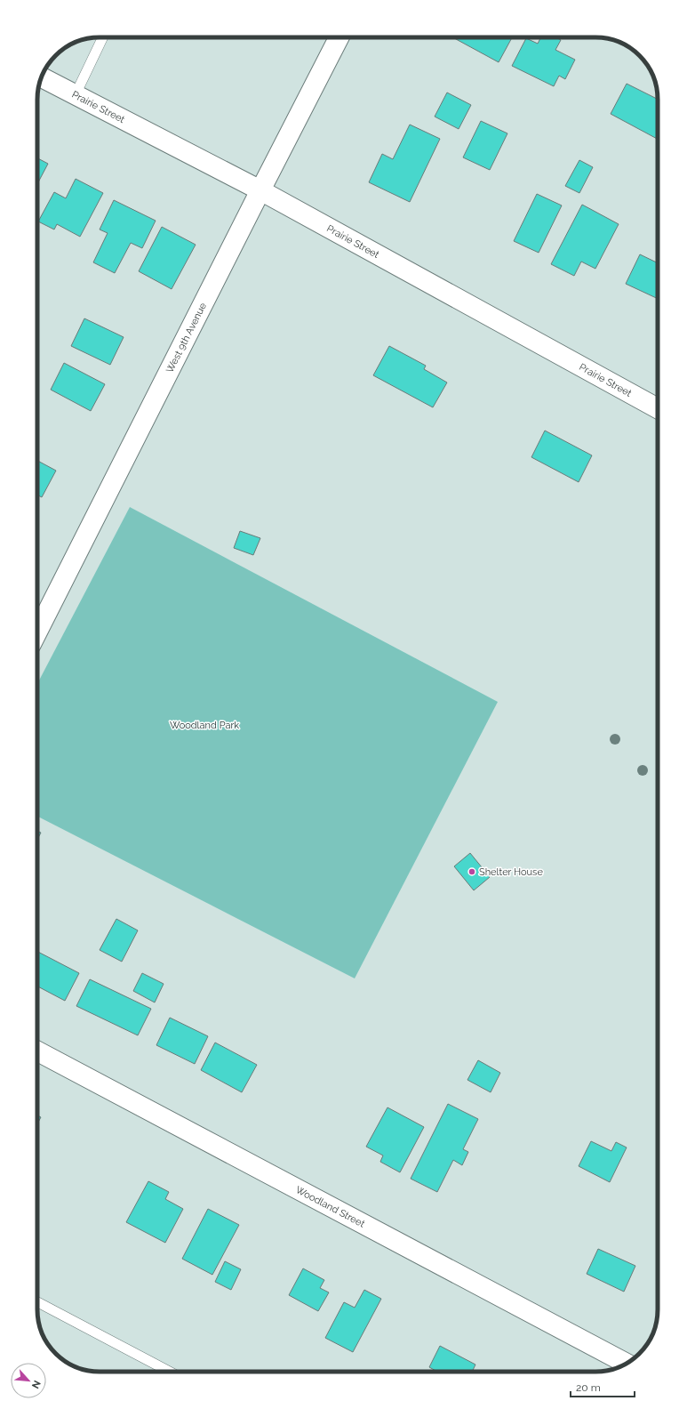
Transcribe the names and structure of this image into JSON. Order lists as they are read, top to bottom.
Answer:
{
  "streets": {
    "street": ["Prairie Street", "West 9th Avenue", "Woodland Street"]
  },
  "crossings": [
    ["Prairie Street", "West 9th Avenue"]
  ],
  "parks": ["Woodland Park"],
  "places": ["Shelter House"],
  "scale_bar": "20 m",
  "north": "bottom right"
}
